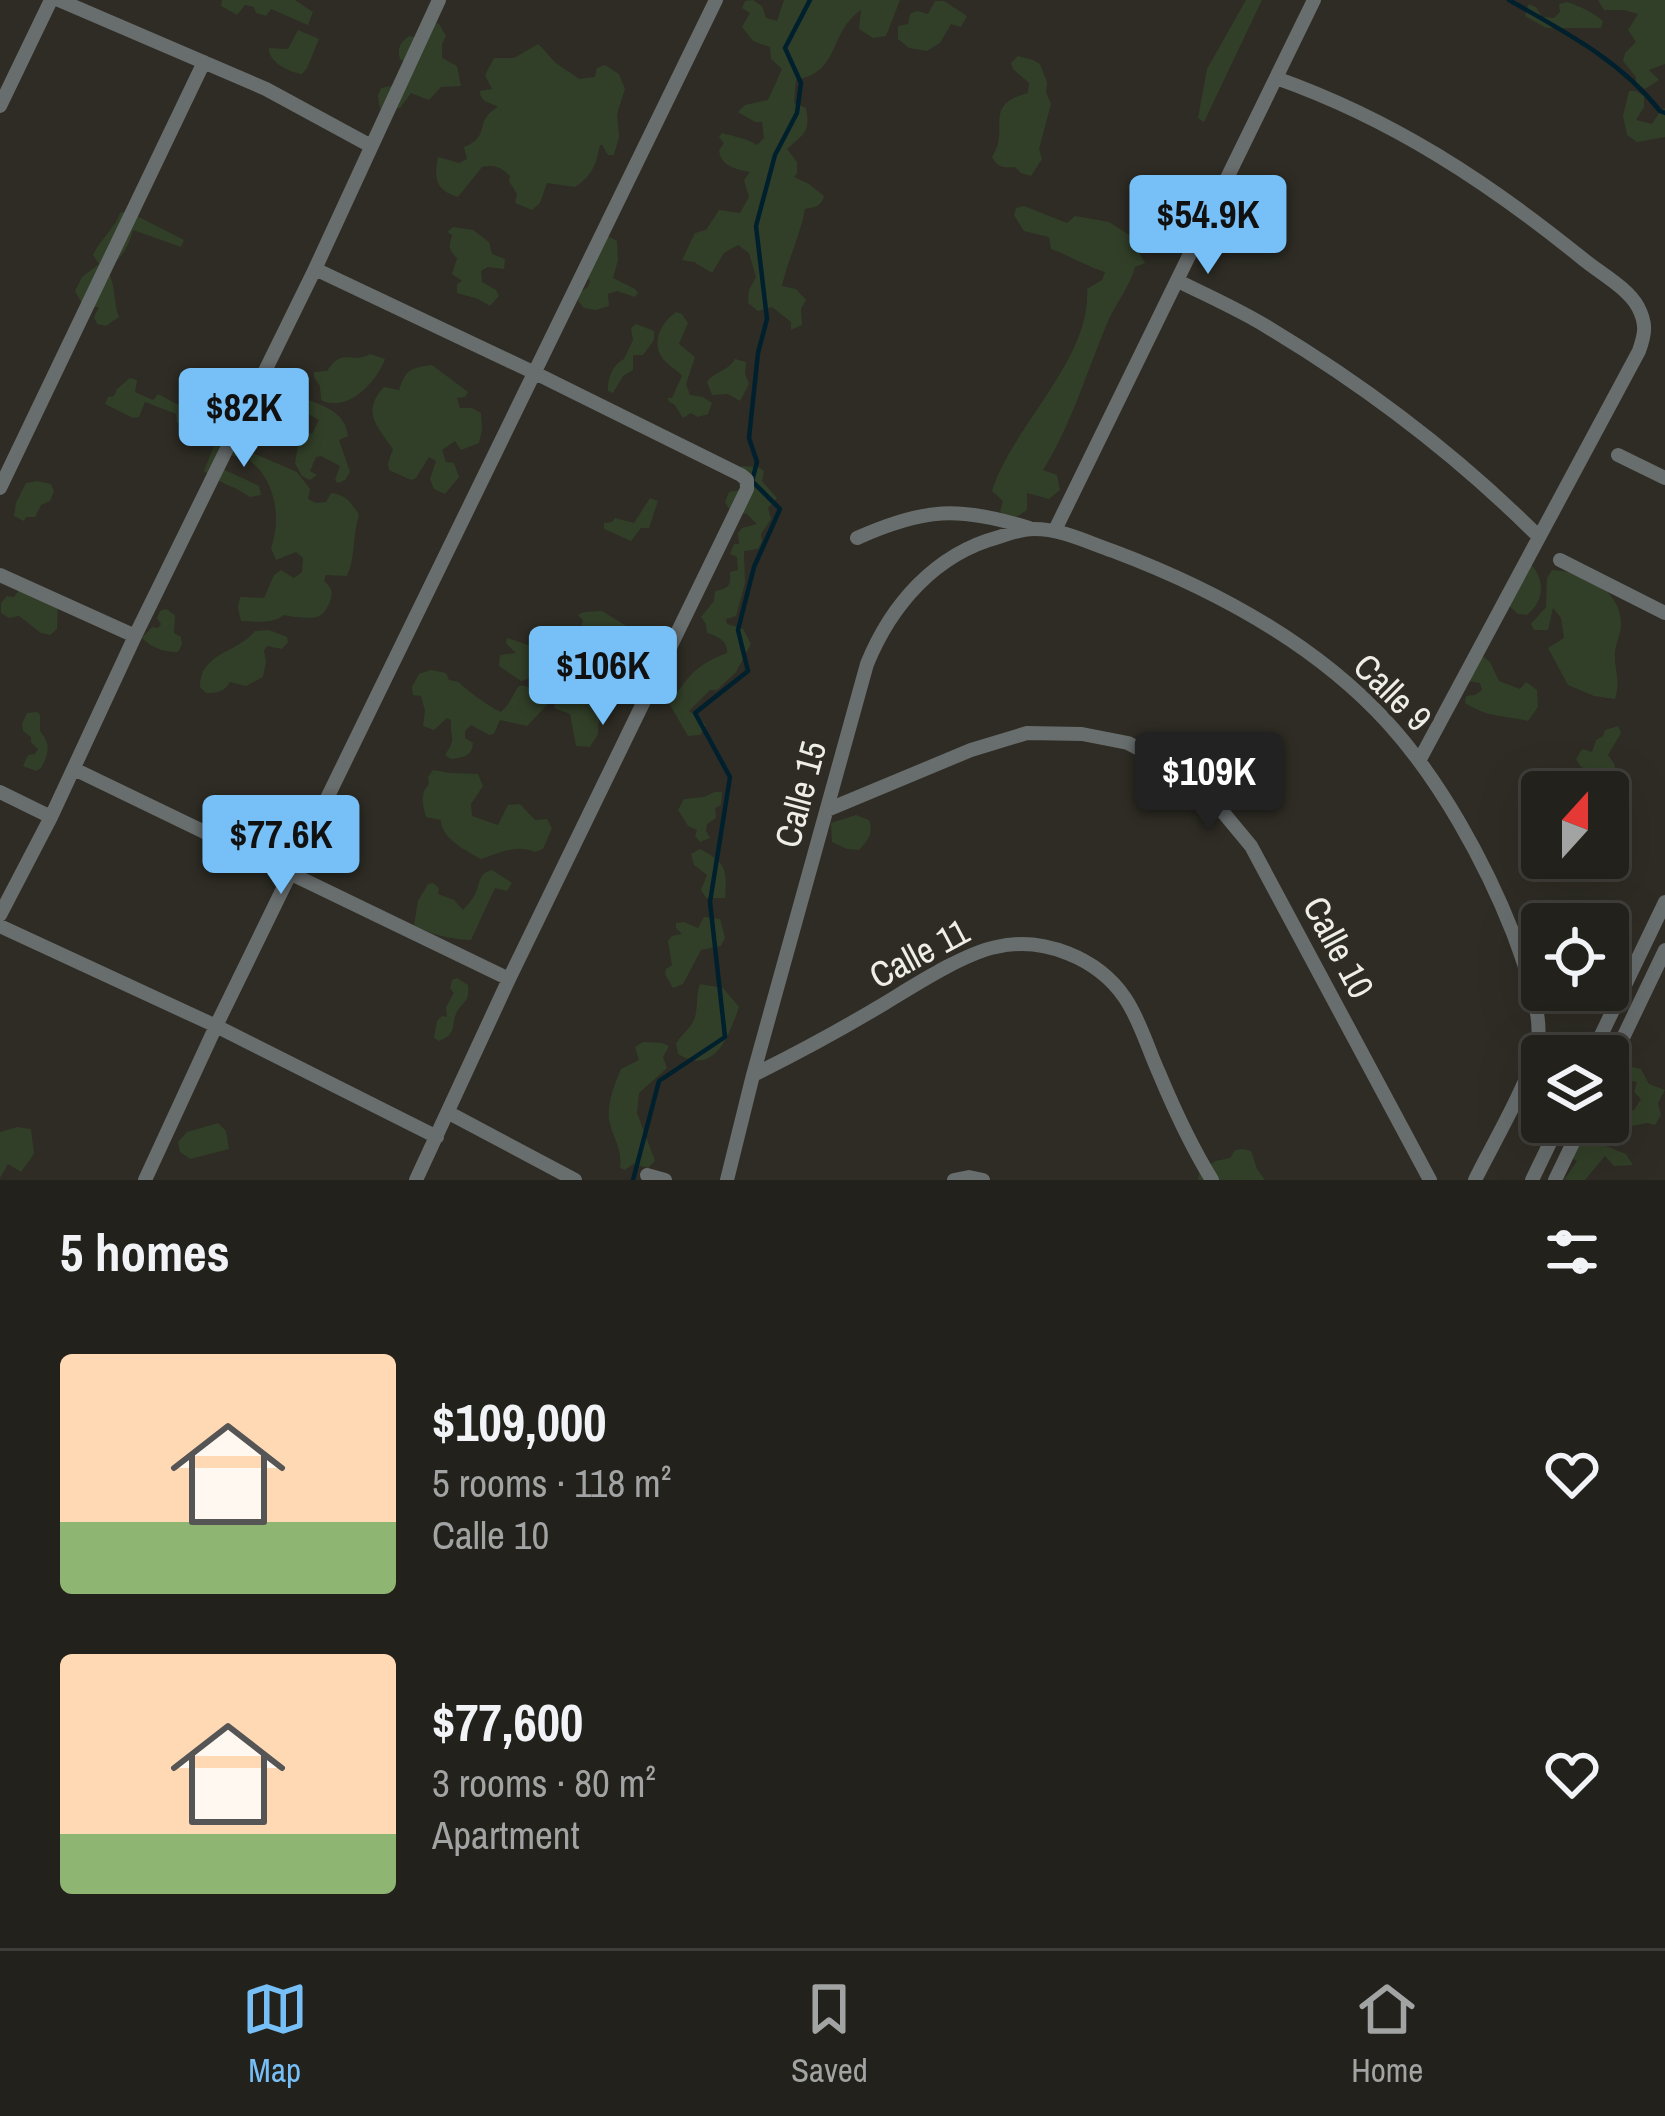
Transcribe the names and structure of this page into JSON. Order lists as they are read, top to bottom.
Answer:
{
  "streets": {
    "street": [
      "Calle 9",
      "Calle 15",
      "Calle 10",
      "Calle 11"
    ]
  },
  "crossings": [
    ["Calle 9", "Calle 15"],
    ["Calle 15", "Calle 10"],
    ["Calle 15", "Calle 11"]
  ],
  "north": "top",
  "page": {
    "price": [
      "$54.9K",
      "$82K",
      "$106K",
      "$109K",
      "$77.6K"
    ],
    "heading": "5 homes",
    "list": [
      {
        "name": "$109,000",
        "note": "5 rooms · 118 m² · Calle 10"
      },
      {
        "name": "$77,600",
        "note": "3 rooms · 80 m² · Apartment"
      }
    ],
    "tabs": ["Map", "Saved", "Home"]
  }
}
